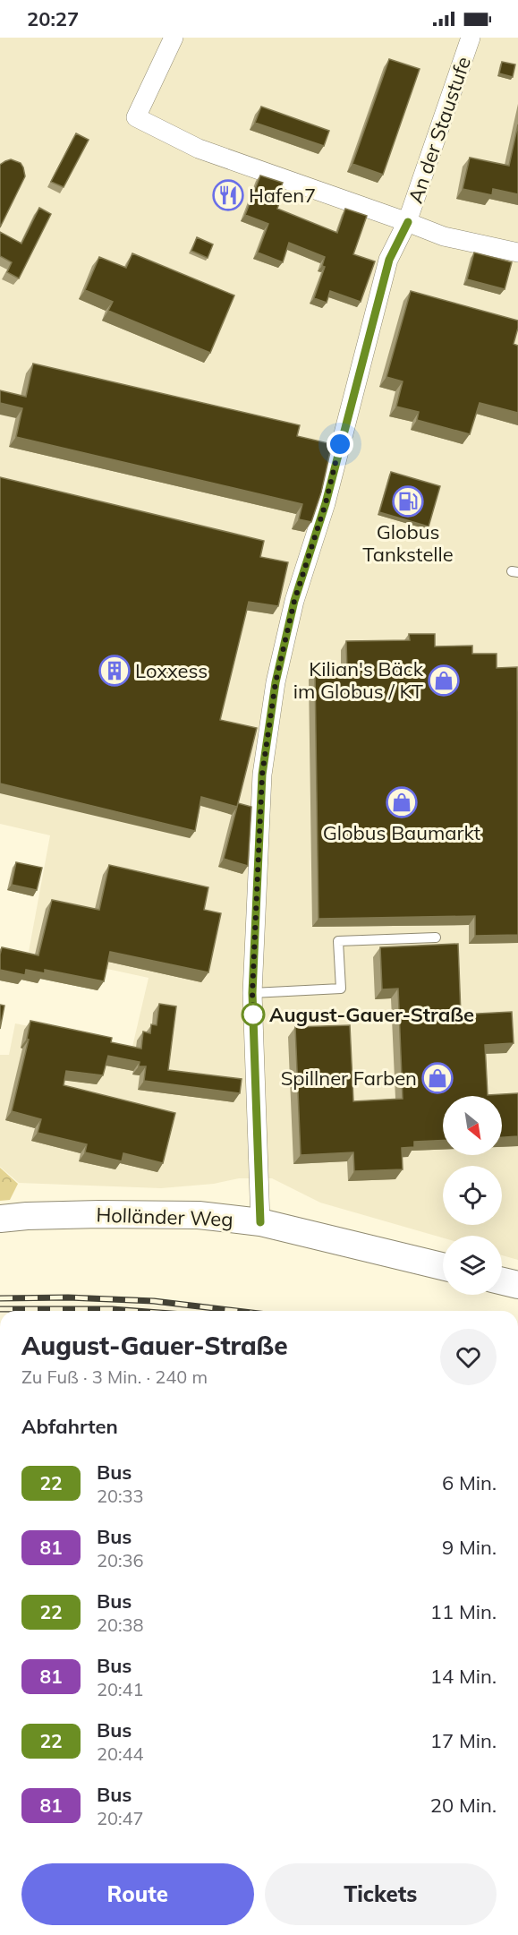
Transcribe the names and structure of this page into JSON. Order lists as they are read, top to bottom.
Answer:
{
  "streets": {
    "main road": ["Holländer Weg"],
    "street": ["An der Staustufe"]
  },
  "places": {
    "restaurant": ["Hafen7"],
    "fuel station": ["Globus Tankstelle"],
    "building": ["Loxxess"],
    "shop": ["Kilian's Bäck im Globus / KT", "Globus Baumarkt", "Spillner Farben"],
    "other": ["August-Gauer-Straße"]
  },
  "lines": ["bus line 22"],
  "north": "bottom right",
  "page": {
    "status": "20:27",
    "heading": [
      ["August-Gauer-Straße", "Zu Fuß · 3 Min. · 240 m"],
      "Abfahrten"
    ],
    "list": [
      {
        "mark": "22",
        "name": "Bus",
        "note": "20:33",
        "value": "6 Min."
      },
      {
        "mark": "81",
        "name": "Bus",
        "note": "20:36",
        "value": "9 Min."
      },
      {
        "mark": "22",
        "name": "Bus",
        "note": "20:38",
        "value": "11 Min."
      },
      {
        "mark": "81",
        "name": "Bus",
        "note": "20:41",
        "value": "14 Min."
      },
      {
        "mark": "22",
        "name": "Bus",
        "note": "20:44",
        "value": "17 Min."
      },
      {
        "mark": "81",
        "name": "Bus",
        "note": "20:47",
        "value": "20 Min."
      }
    ],
    "buttons": ["Route", "Tickets"]
  }
}
